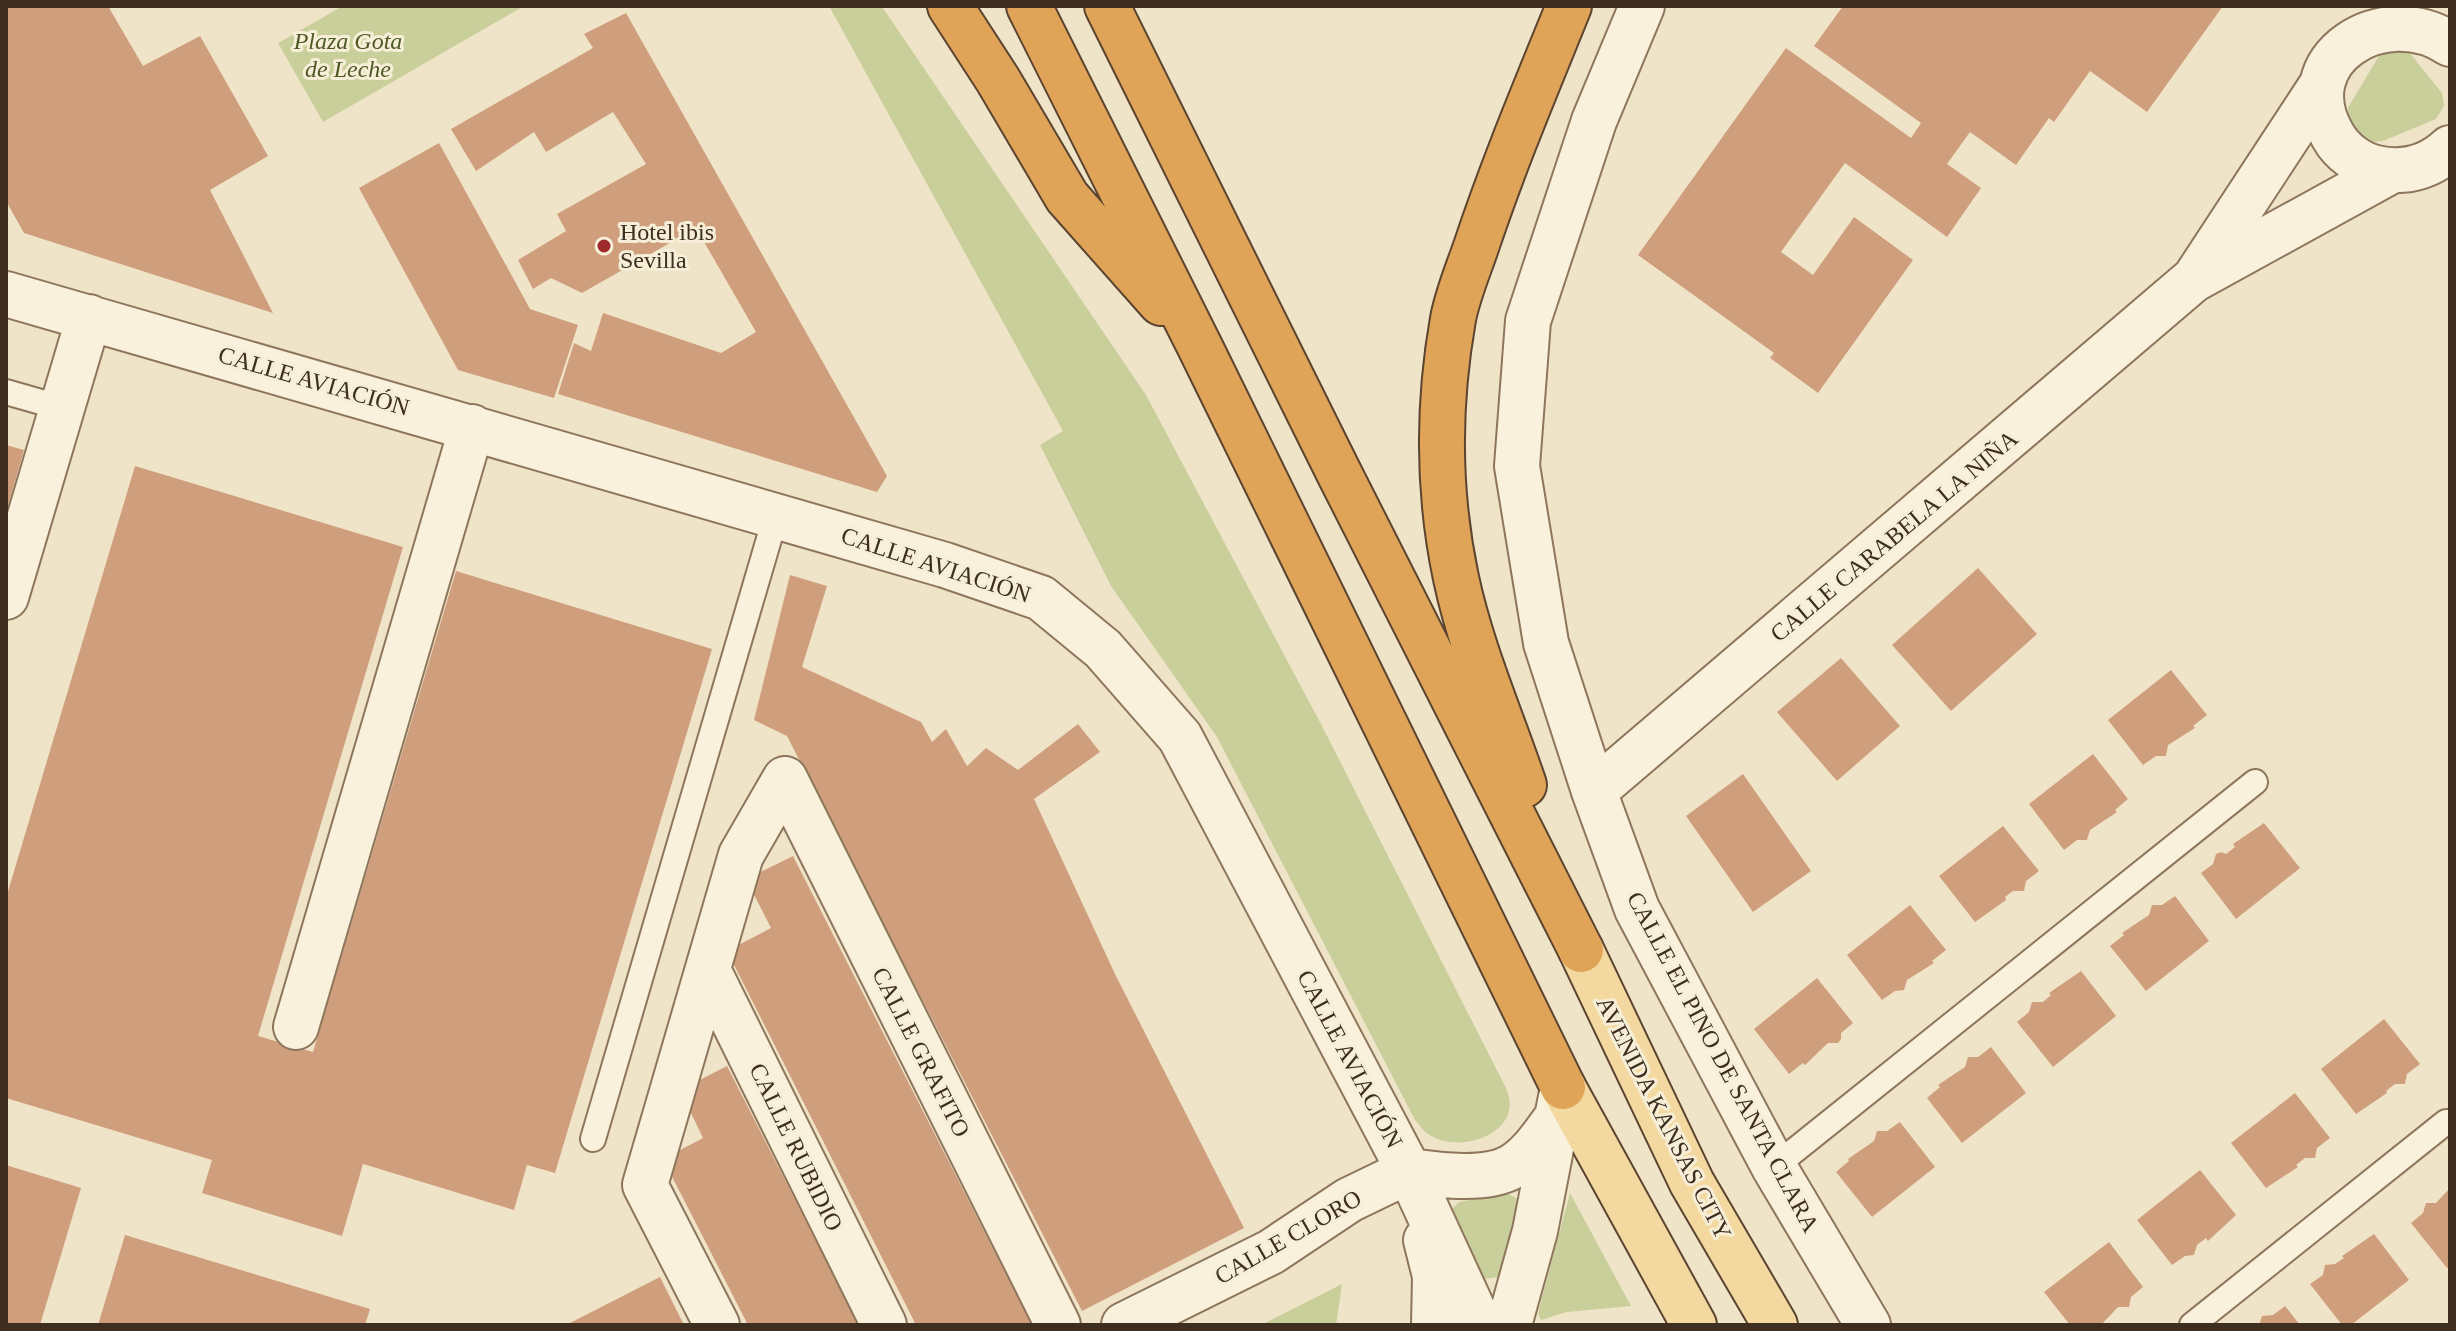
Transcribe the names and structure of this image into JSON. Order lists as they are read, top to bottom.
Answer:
{
  "streets": {
    "main road": ["AVENIDA KANSAS CITY"],
    "street": [
      "CALLE AVIACIÓN",
      "CALLE CARABELA LA NIÑA",
      "CALLE GRAFITO",
      "CALLE EL PINO DE SANTA CLARA",
      "CALLE RUBIDIO",
      "CALLE CLORO"
    ]
  },
  "crossings": [
    ["CALLE AVIACIÓN", "CALLE CLORO"],
    ["CALLE CARABELA LA NIÑA", "CALLE EL PINO DE SANTA CLARA"],
    ["CALLE GRAFITO", "CALLE RUBIDIO"]
  ],
  "parks": ["Plaza Gota de Leche"],
  "places": ["Hotel ibis Sevilla"]
}
